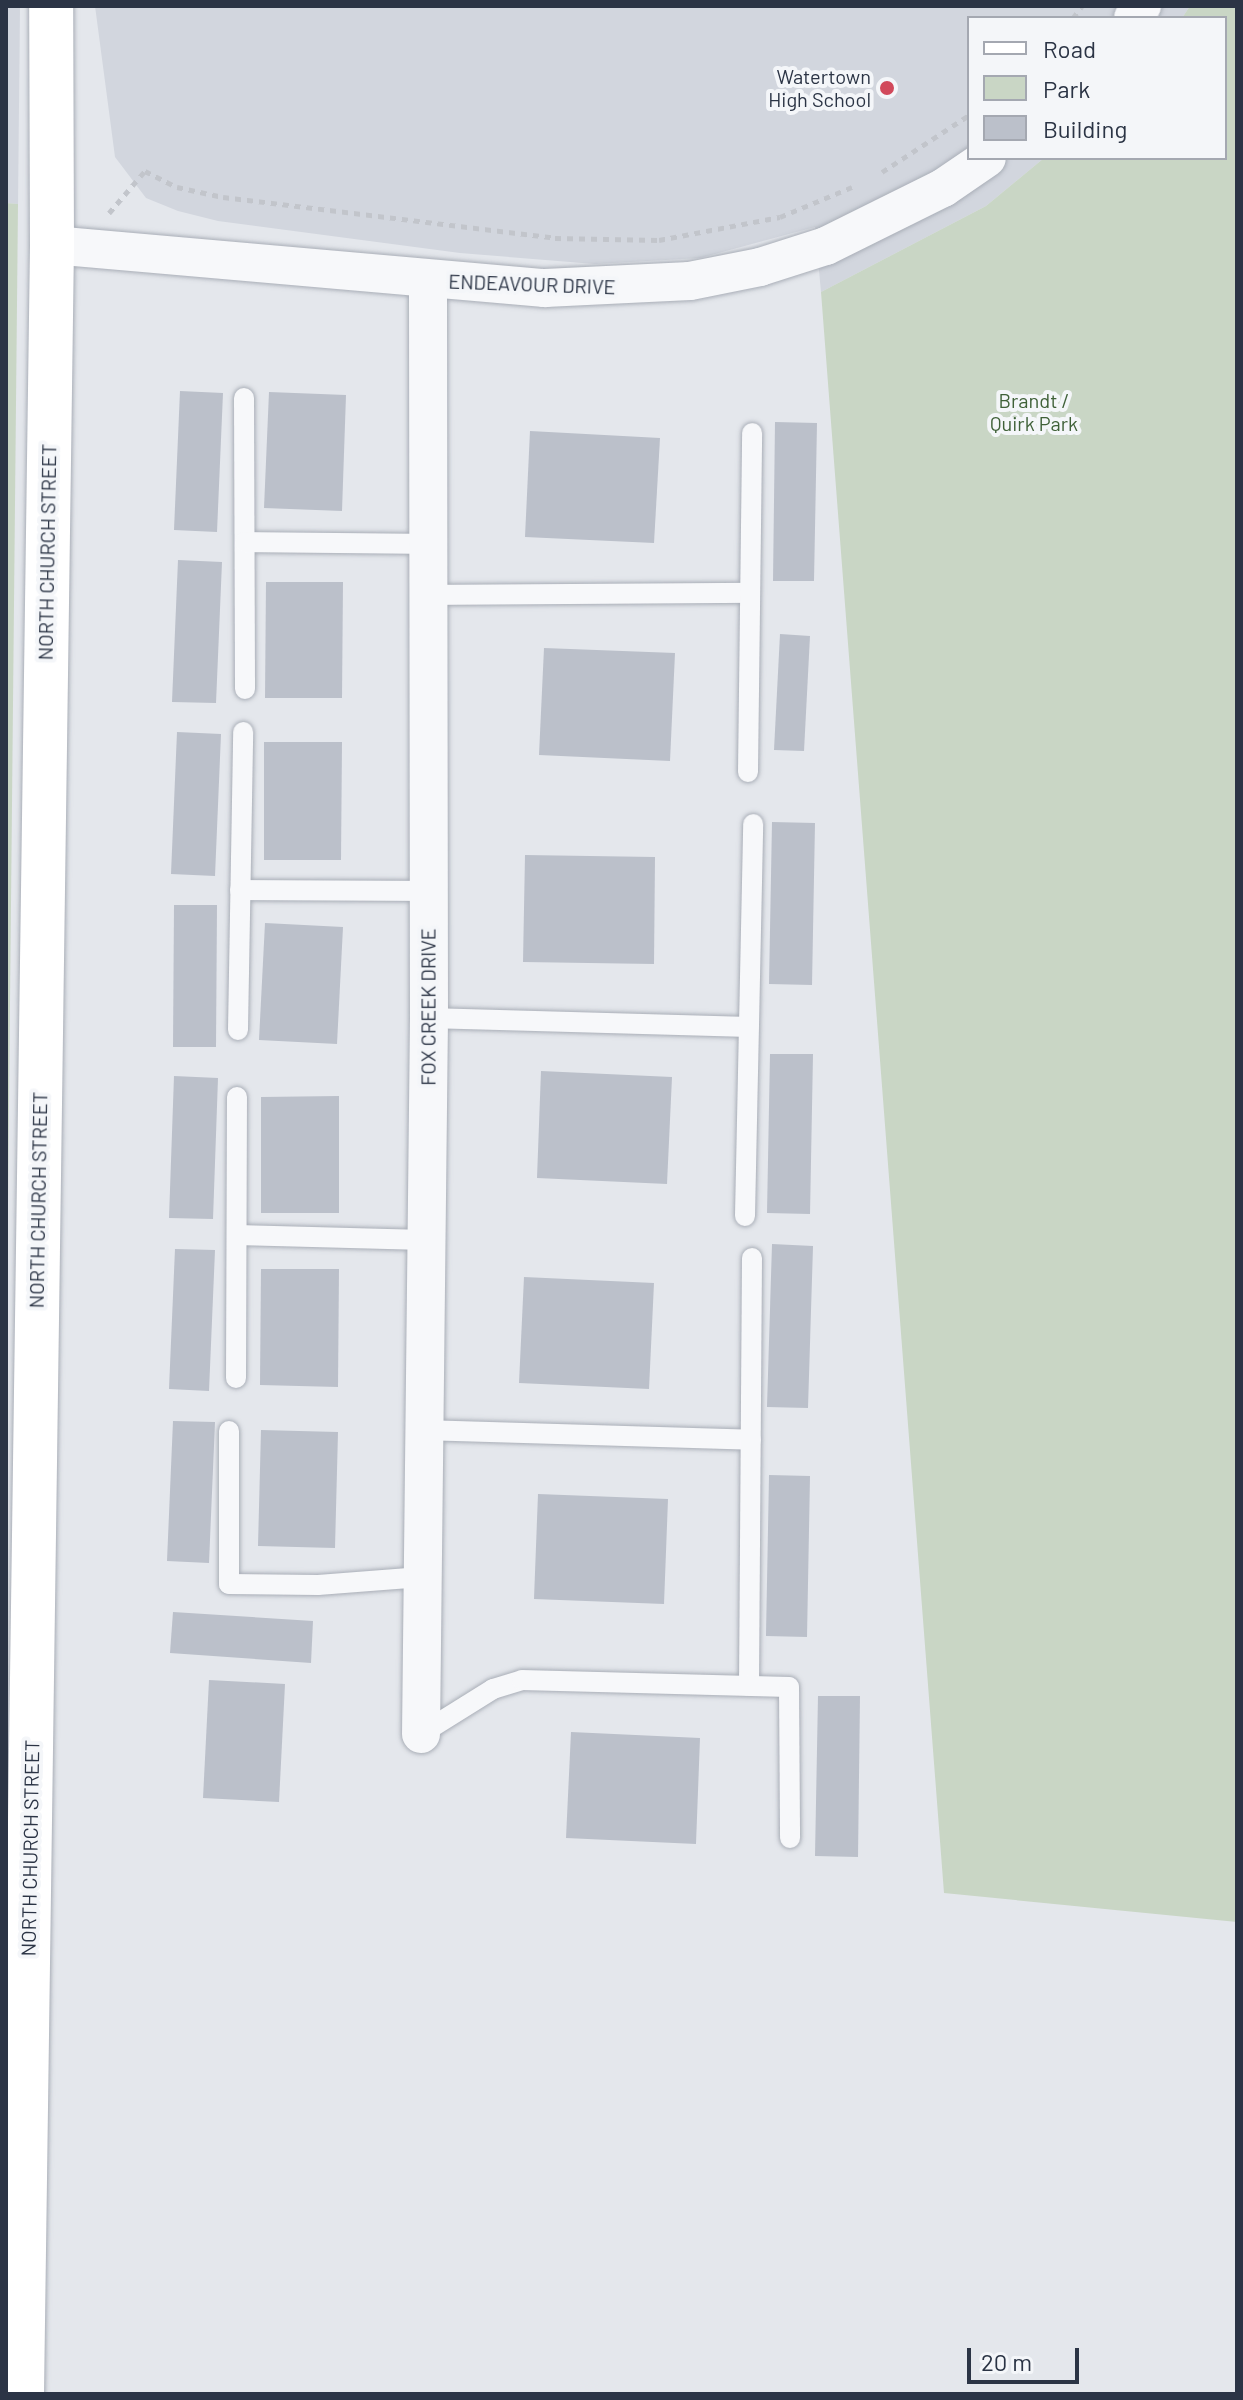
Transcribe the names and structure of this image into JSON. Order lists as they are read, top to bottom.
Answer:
{
  "streets": {
    "main road": ["NORTH CHURCH STREET"],
    "street": ["ENDEAVOUR DRIVE", "FOX CREEK DRIVE"]
  },
  "crossings": [
    ["ENDEAVOUR DRIVE", "NORTH CHURCH STREET"],
    ["ENDEAVOUR DRIVE", "FOX CREEK DRIVE"]
  ],
  "parks": ["Brandt / Quirk Park"],
  "places": ["Watertown High School"],
  "legend": ["Road", "Park", "Building"],
  "scale_bar": "20 m"
}
